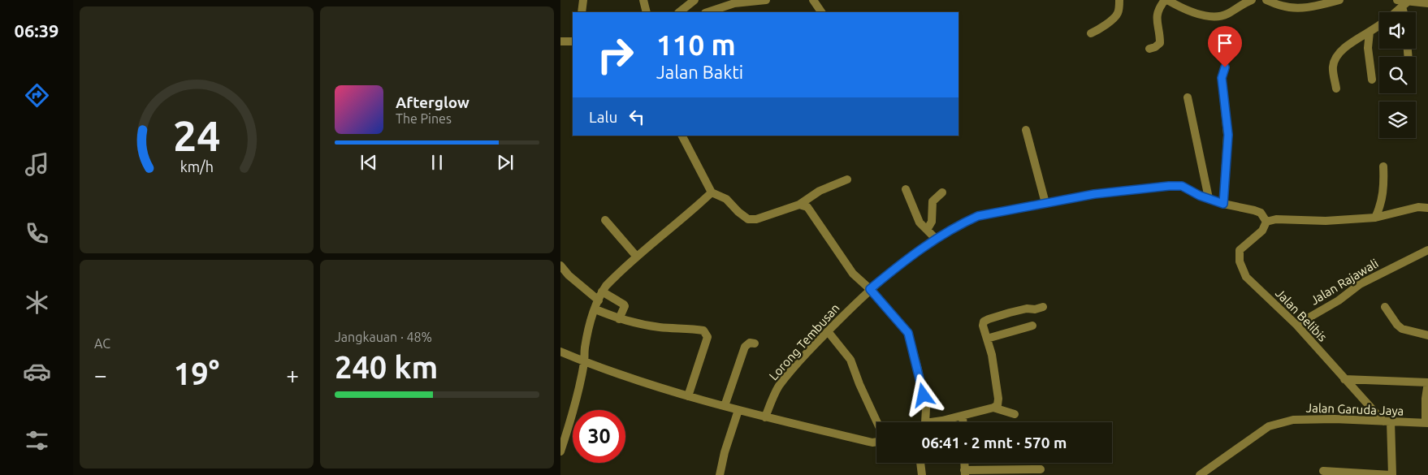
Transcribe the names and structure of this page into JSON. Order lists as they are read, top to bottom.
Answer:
{
  "streets": {
    "street": [
      "Jalan Rajawali",
      "Jalan Belibis",
      "Lorong Tembusan",
      "Jalan Garuda Jaya"
    ]
  },
  "crossings": [
    ["Jalan Rajawali", "Jalan Belibis"],
    ["Jalan Belibis", "Lorong Tembusan"],
    ["Jalan Belibis", "Jalan Garuda Jaya"]
  ],
  "page": {
    "tabs": "06:39",
    "turn": ["110 m", "Jalan Bakti"],
    "song": ["Afterglow", "The Pines"],
    "then": "Lalu",
    "tile": [
      "AC",
      ["Jangkauan · 48%", "240 km"]
    ],
    "heat": ["−", "19°", "+"],
    "limit": "30",
    "trip": "06:41 · 2 mnt · 570 m",
    "gauge": ["24", "km/h"]
  }
}
